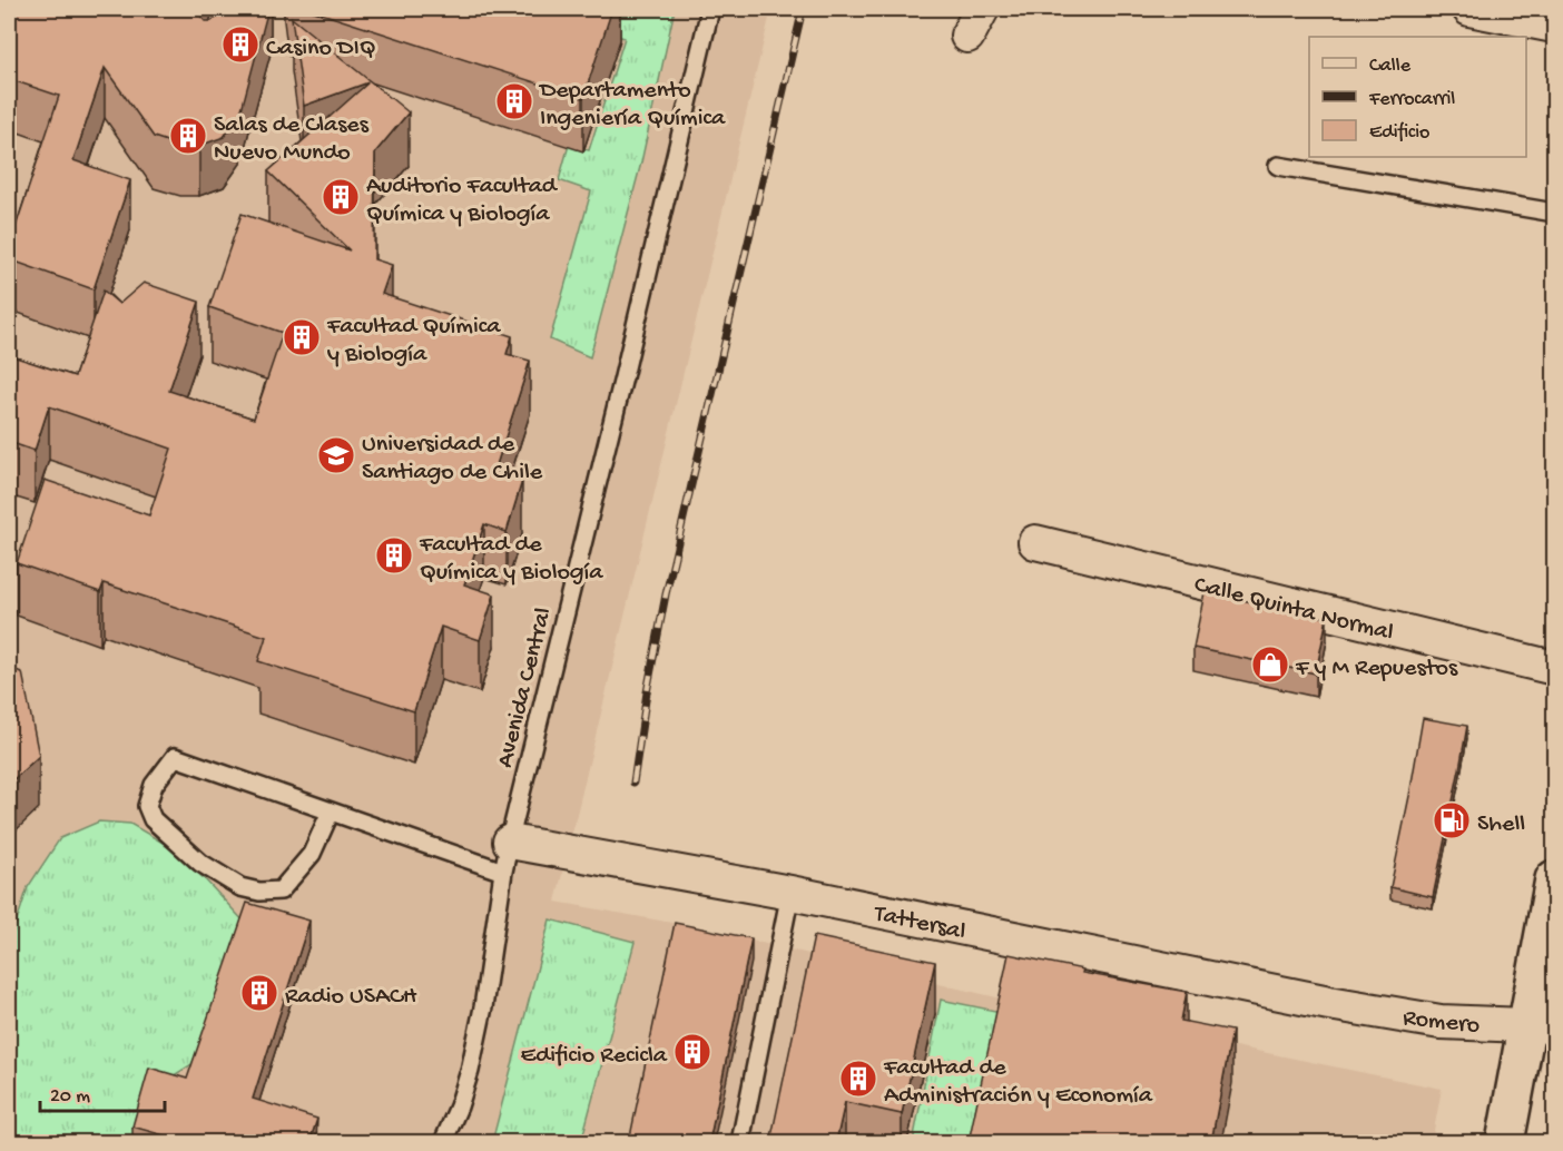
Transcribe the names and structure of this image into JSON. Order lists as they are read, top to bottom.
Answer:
{
  "streets": {
    "street": ["Calle Quinta Normal", "Tattersal", "Romero"],
    "lane": ["Avenida Central"]
  },
  "crossings": [
    ["Avenida Central", "Tattersal"],
    ["Tattersal", "Romero"]
  ],
  "places": {
    "building": [
      "Casino DIQ",
      "Departamento Ingeniería Química",
      "Salas de Clases Nuevo Mundo",
      "Auditorio Facultad Química y Biología",
      "Facultad Química y Biología",
      "Facultad de Química y Biología",
      "Radio USACH",
      "Edificio Recicla",
      "Facultad de Administración y Economía"
    ],
    "school or university": ["Universidad de Santiago de Chile"],
    "shop": ["F y M Repuestos"],
    "fuel station": ["Shell"]
  },
  "legend": ["Calle", "Ferrocarril", "Edificio"],
  "scale_bar": "20 m"
}
